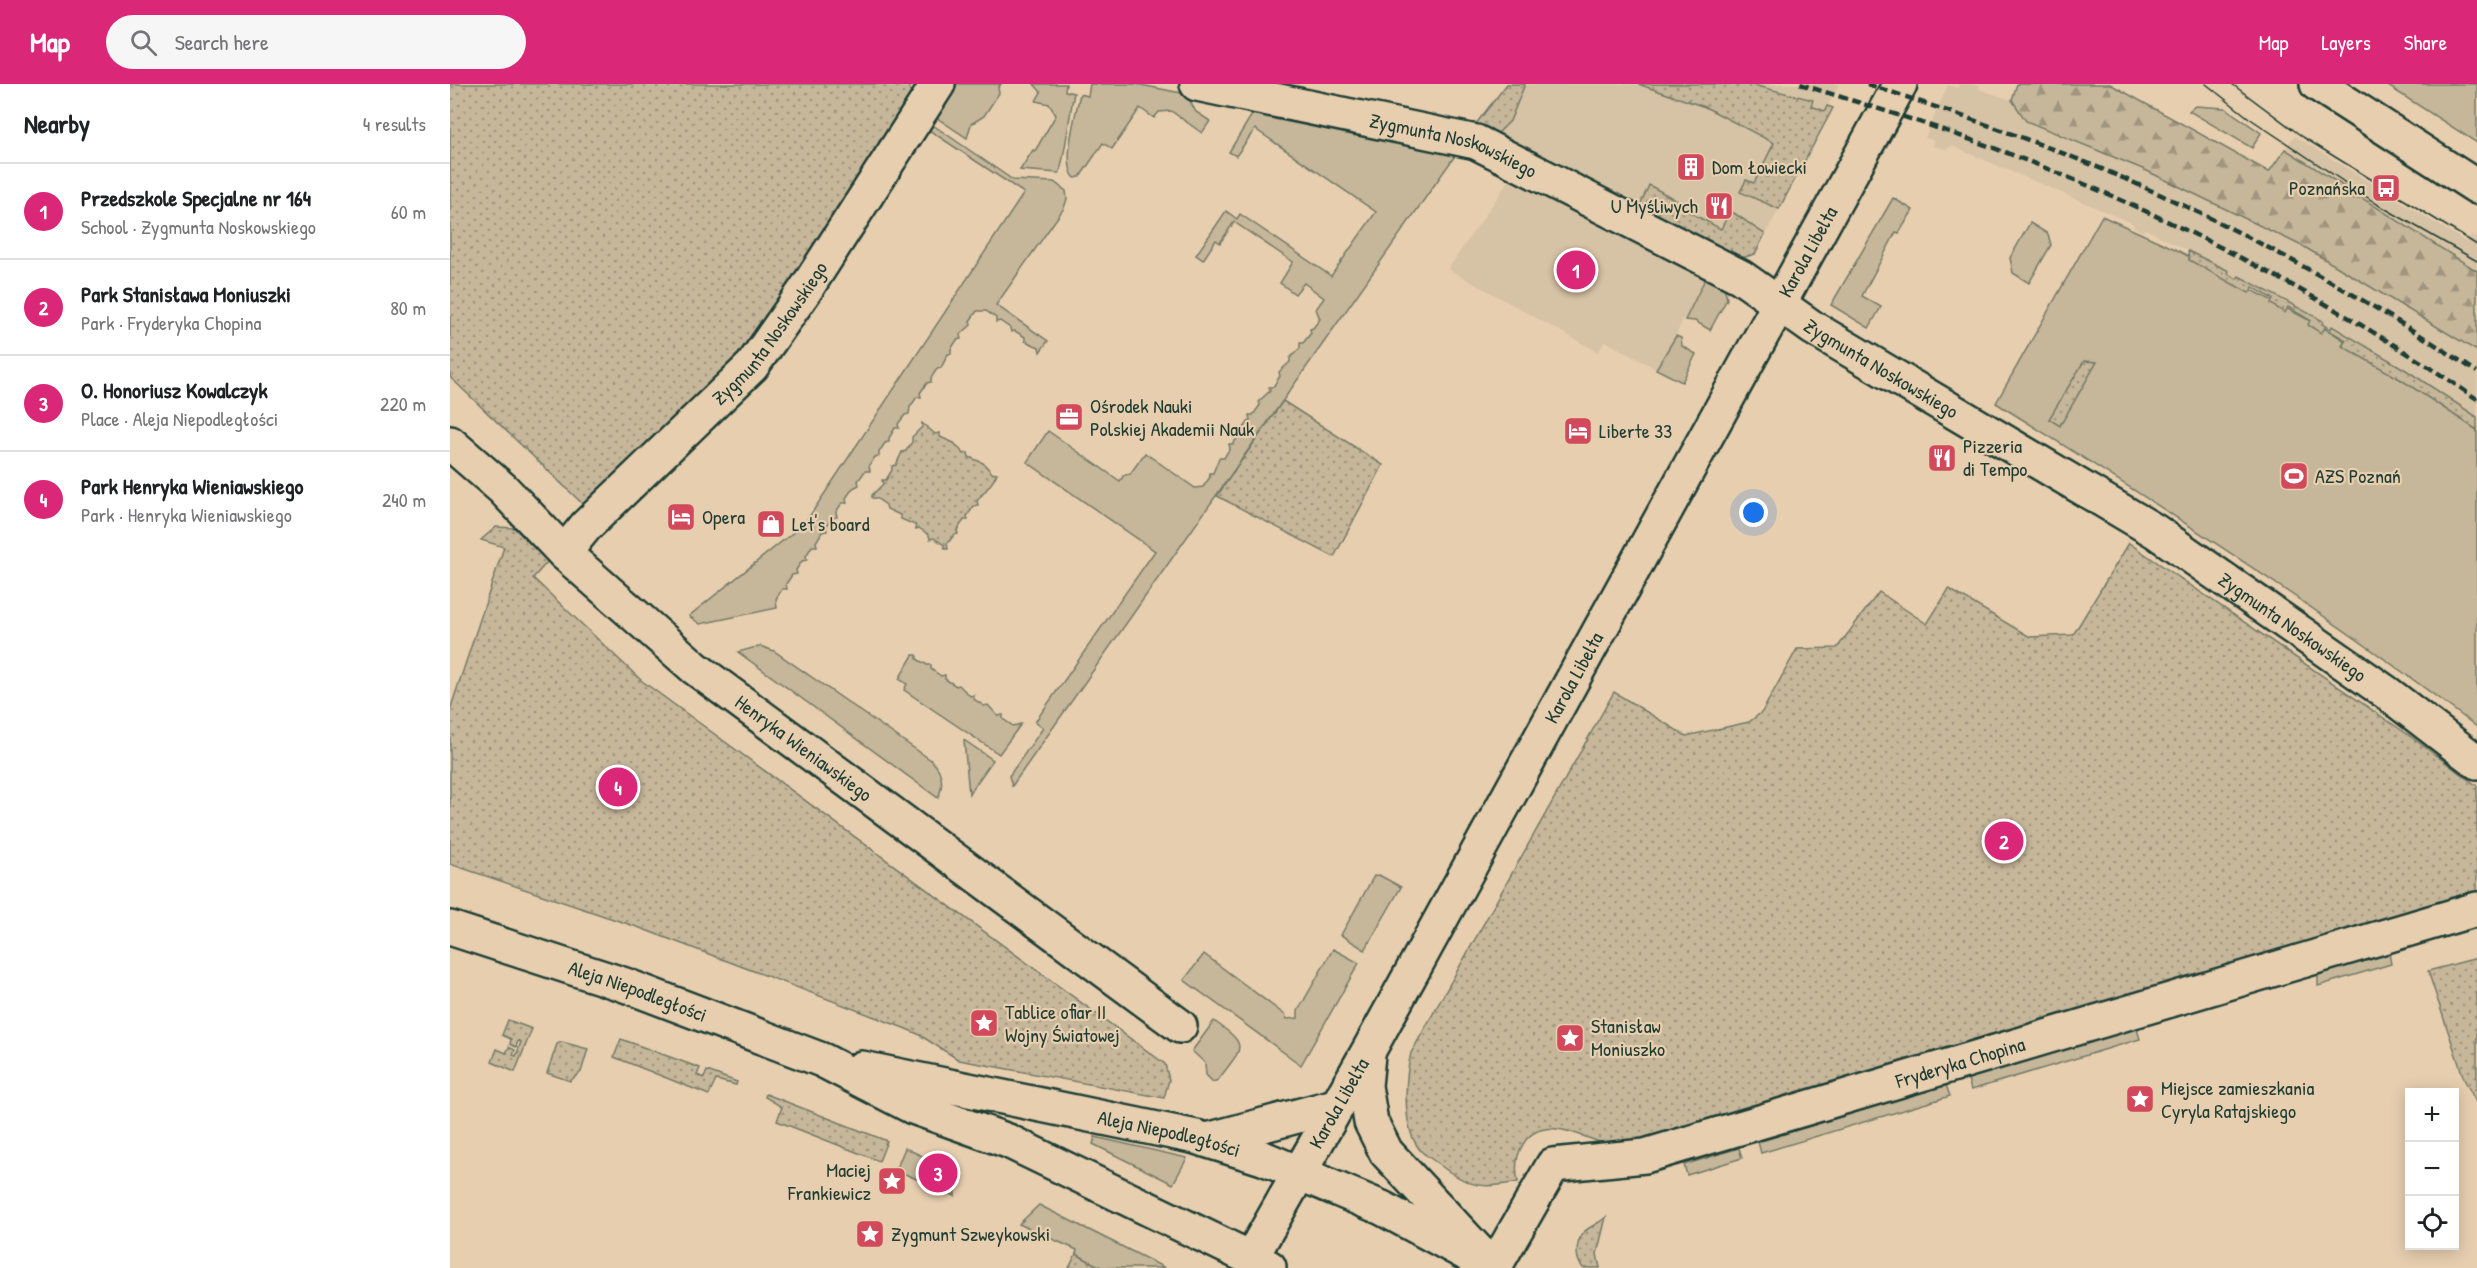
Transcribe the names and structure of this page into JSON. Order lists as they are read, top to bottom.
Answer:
{
  "streets": {
    "street": [
      "Zygmunta Noskowskiego",
      "Karola Libelta",
      "Henryka Wieniawskiego",
      "Aleja Niepodległości",
      "Fryderyka Chopina"
    ]
  },
  "crossings": [
    ["Zygmunta Noskowskiego", "Karola Libelta"],
    ["Zygmunta Noskowskiego", "Henryka Wieniawskiego"],
    ["Karola Libelta", "Aleja Niepodległości"],
    ["Aleja Niepodległości", "Fryderyka Chopina"]
  ],
  "places": {
    "building": ["Dom Łowiecki"],
    "bus stop": ["Poznańska"],
    "restaurant": ["U Myśliwych", "Pizzeria di Tempo"],
    "office": ["Ośrodek Nauki Polskiej Akademii Nauk"],
    "hotel": ["Liberte 33", "Opera"],
    "sports": ["AZS Poznań"],
    "shop": ["Let's board"],
    "place": [
      "Tablice ofiar II Wojny Światowej",
      "Stanisław Moniuszko",
      "Miejsce zamieszkania Cyryla Ratajskiego",
      "Maciej Frankiewicz",
      "Zygmunt Szweykowski"
    ]
  },
  "page": {
    "header": "Map",
    "search": "Search here",
    "nav": ["Map", "Layers", "Share"],
    "heading": ["Nearby", "4 results"],
    "list": [
      {
        "mark": "1",
        "name": "Przedszkole Specjalne nr 164",
        "note": "School · Zygmunta Noskowskiego",
        "value": "60 m"
      },
      {
        "mark": "2",
        "name": "Park Stanisława Moniuszki",
        "note": "Park · Fryderyka Chopina",
        "value": "80 m"
      },
      {
        "mark": "3",
        "name": "O. Honoriusz Kowalczyk",
        "note": "Place · Aleja Niepodległości",
        "value": "220 m"
      },
      {
        "mark": "4",
        "name": "Park Henryka Wieniawskiego",
        "note": "Park · Henryka Wieniawskiego",
        "value": "240 m"
      }
    ],
    "pins": [
      "1",
      "4",
      "2",
      "3"
    ],
    "map_buttons": ["+", "−"]
  }
}
